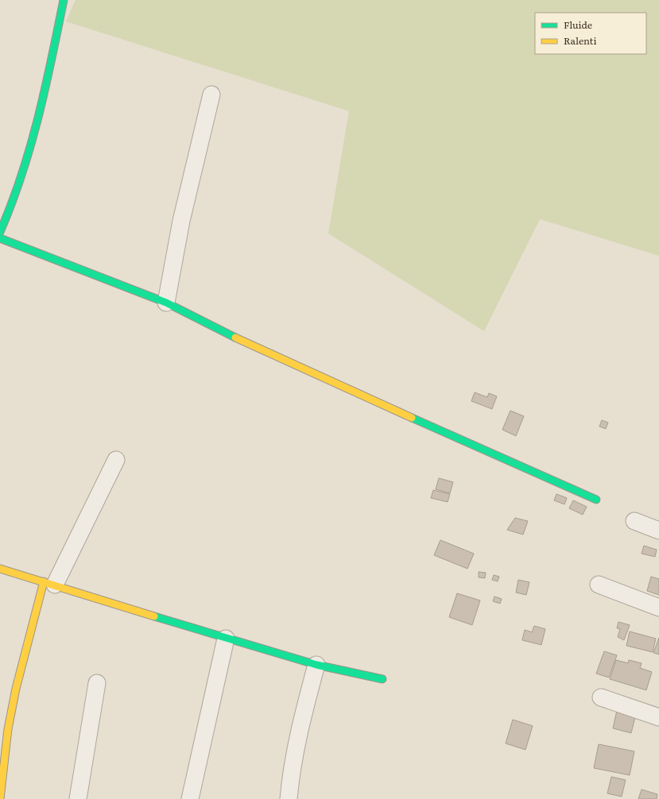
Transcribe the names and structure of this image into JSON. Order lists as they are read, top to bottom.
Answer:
{
  "legend": ["Fluide", "Ralenti"]
}
